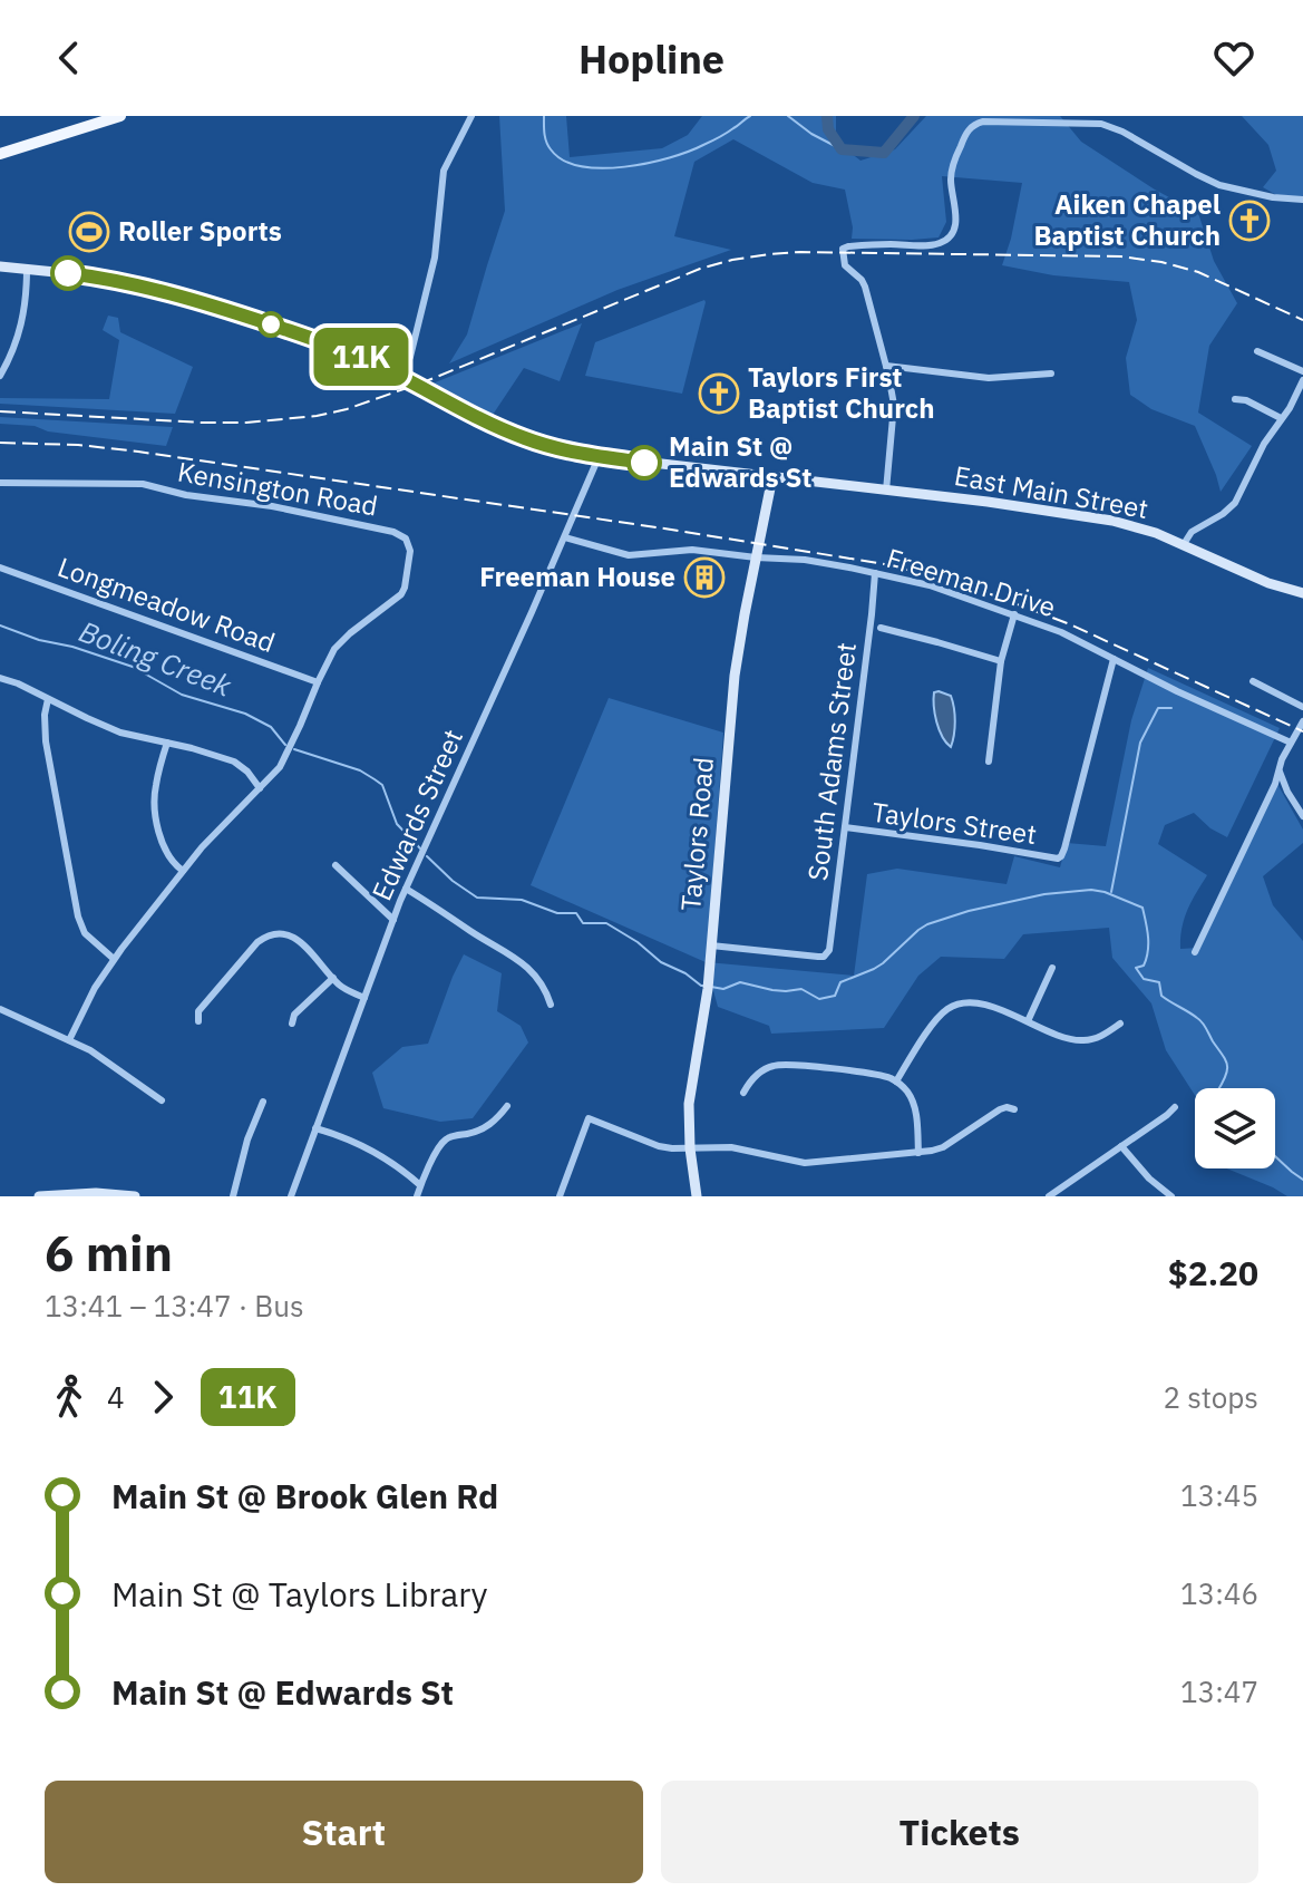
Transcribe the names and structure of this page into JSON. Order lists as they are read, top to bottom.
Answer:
{
  "streets": {
    "street": [
      "Kensington Road",
      "East Main Street",
      "Freeman Drive",
      "Longmeadow Road",
      "South Adams Street",
      "Edwards Street",
      "Taylors Street",
      "Taylors Road"
    ]
  },
  "crossings": [
    ["Kensington Road", "Longmeadow Road"],
    ["East Main Street", "Edwards Street"],
    ["East Main Street", "Taylors Road"],
    ["Freeman Drive", "South Adams Street"],
    ["Freeman Drive", "Edwards Street"],
    ["Freeman Drive", "Taylors Street"],
    ["Freeman Drive", "Taylors Road"],
    ["South Adams Street", "Taylors Street"],
    ["South Adams Street", "Taylors Road"]
  ],
  "water": ["Boling Creek"],
  "places": {
    "church": ["Aiken Chapel Baptist Church", "Taylors First Baptist Church"],
    "sports": ["Roller Sports"],
    "other": ["Main St @ Edwards St"],
    "building": ["Freeman House"]
  },
  "lines": ["bus line 11K"],
  "page": {
    "header": "Hopline",
    "on_map": "11K",
    "heading": ["6 min", "13:41 – 13:47 · Bus", "$2.20"],
    "legs": ["4", "11K", "2 stops"],
    "list": [
      {
        "name": "Main St @ Brook Glen Rd",
        "value": "13:45"
      },
      {
        "name": "Main St @ Taylors Library",
        "value": "13:46"
      },
      {
        "name": "Main St @ Edwards St",
        "value": "13:47"
      }
    ],
    "buttons": ["Start", "Tickets"]
  }
}
